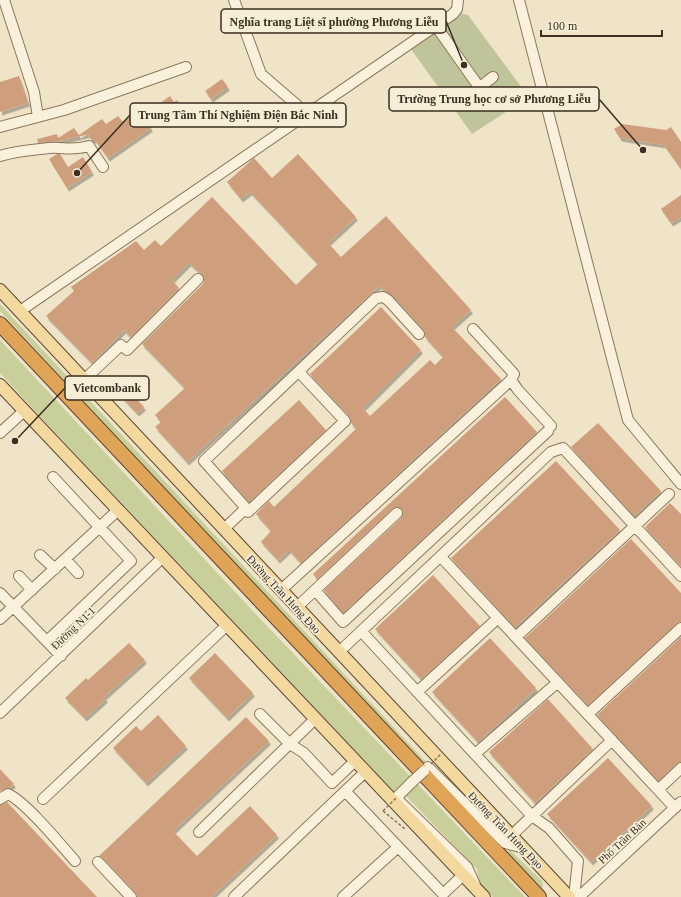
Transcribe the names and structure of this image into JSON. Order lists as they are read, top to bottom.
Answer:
{
  "streets": {
    "highway": ["Đường Trần Hưng Đạo"],
    "street": ["Đường N1-1", "Phố Trần Bàn"]
  },
  "places": [
    "Nghĩa trang Liệt sĩ phường Phương Liễu",
    "Trường Trung học cơ sở Phương Liễu",
    "Trung Tâm Thí Nghiệm Điện Bắc Ninh",
    "Vietcombank"
  ],
  "scale_bar": "100 m"
}
